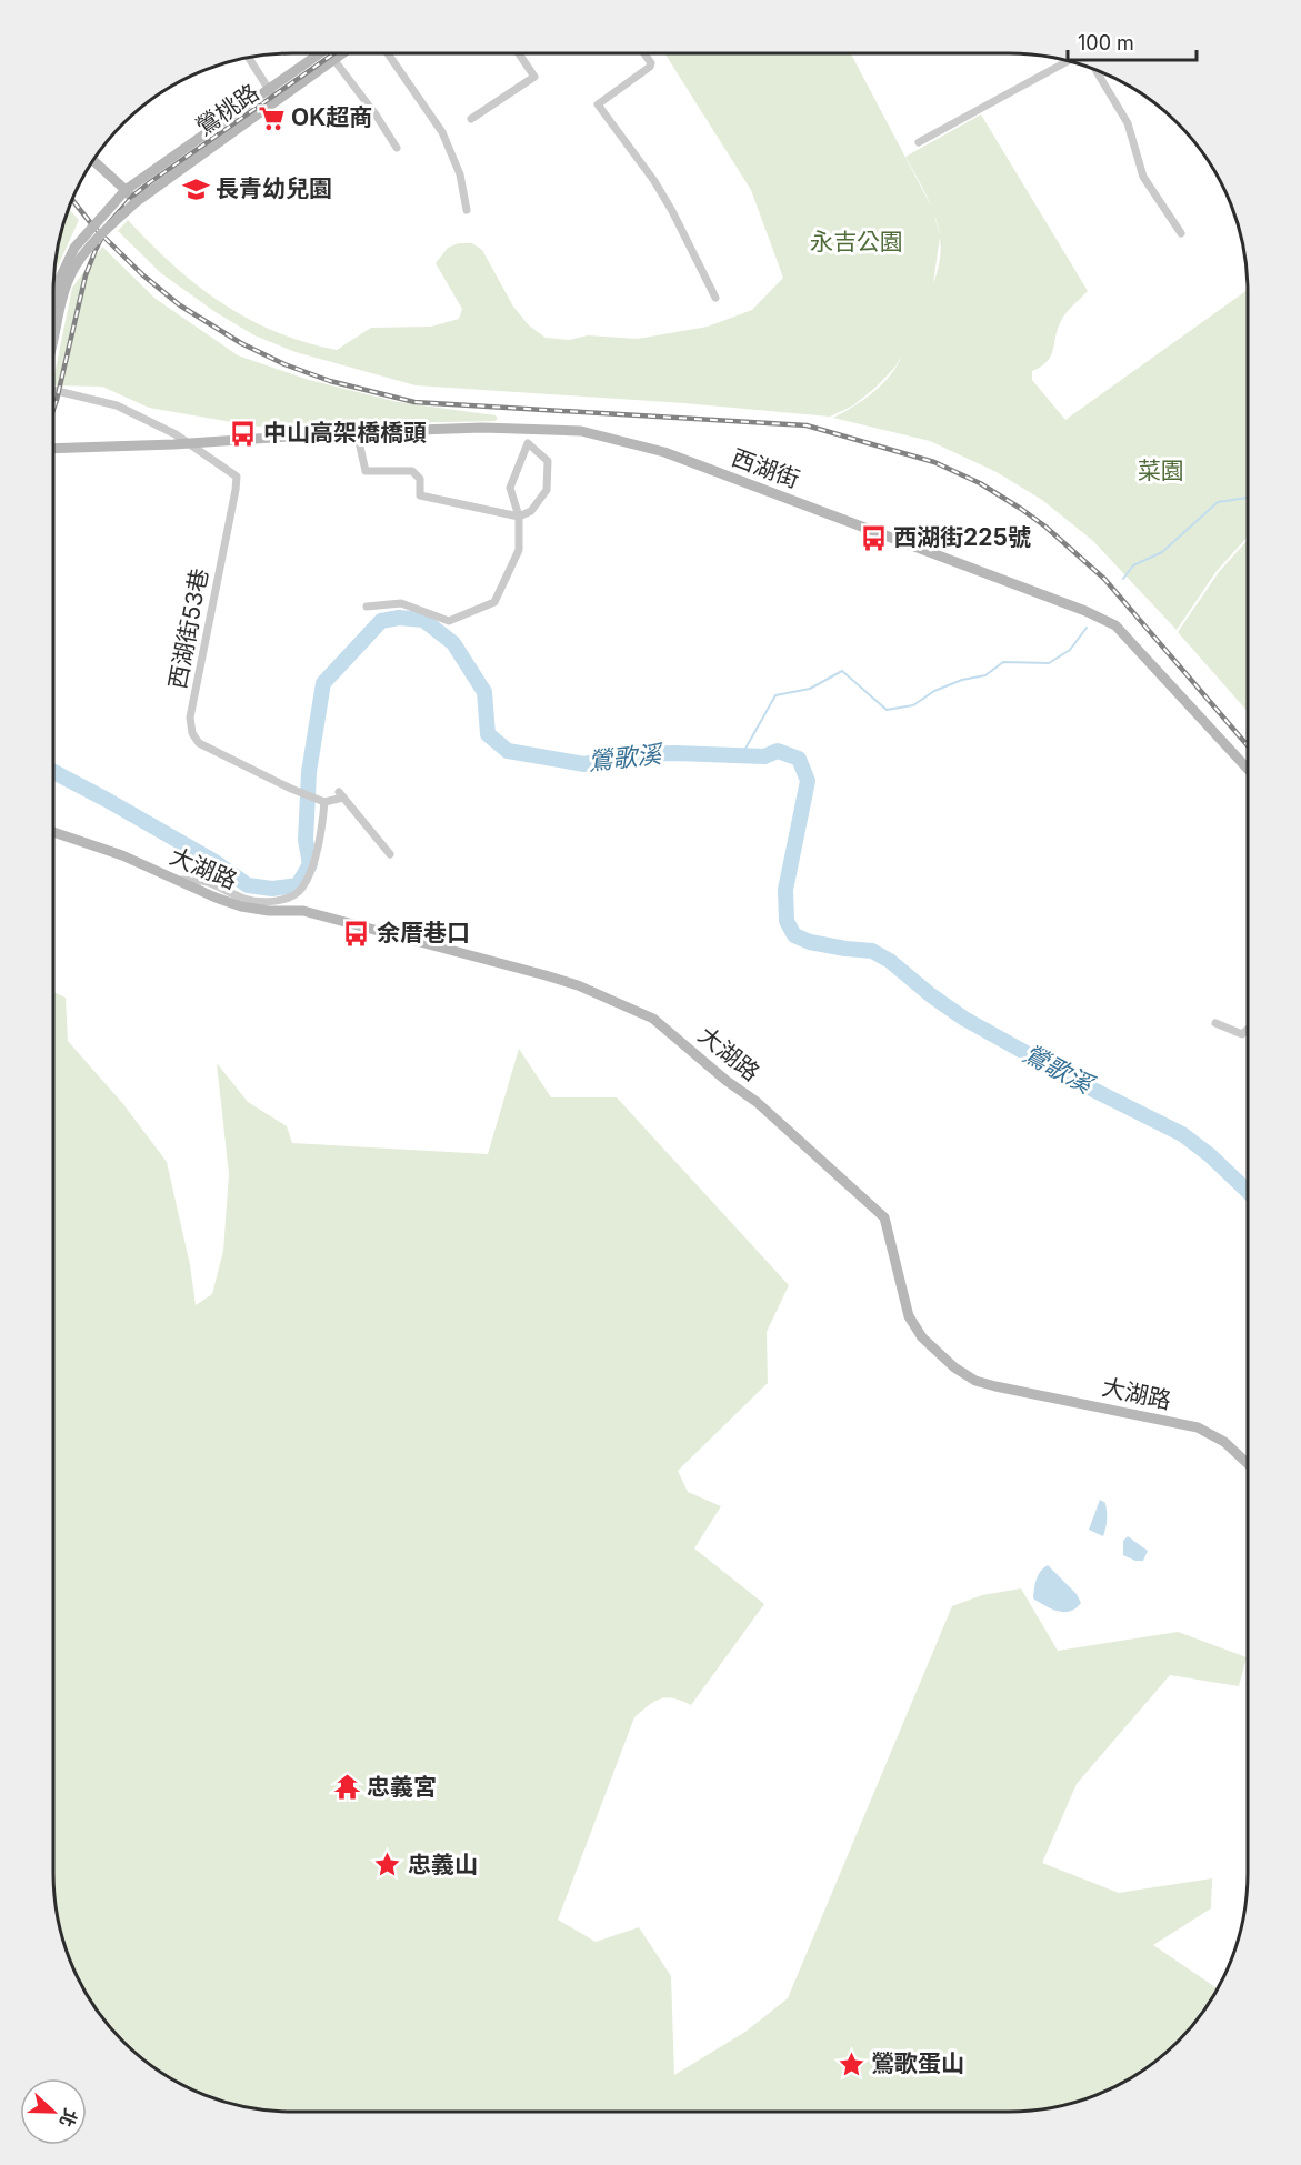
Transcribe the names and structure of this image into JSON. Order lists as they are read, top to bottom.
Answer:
{
  "streets": {
    "street": [
      "鶯桃路",
      "西湖街",
      "西湖街53巷",
      "大湖路"
    ]
  },
  "crossings": [
    ["西湖街", "西湖街53巷"]
  ],
  "water": ["鶯歌溪"],
  "parks": ["永吉公園", "菜園"],
  "places": {
    "supermarket": ["OK超商"],
    "school or university": ["長青幼兒園"],
    "bus stop": ["中山高架橋橋頭", "西湖街225號", "余厝巷口"],
    "temple": ["忠義宮"],
    "place": ["忠義山", "鶯歌蛋山"]
  },
  "scale_bar": "100 m",
  "north": "right"
}
